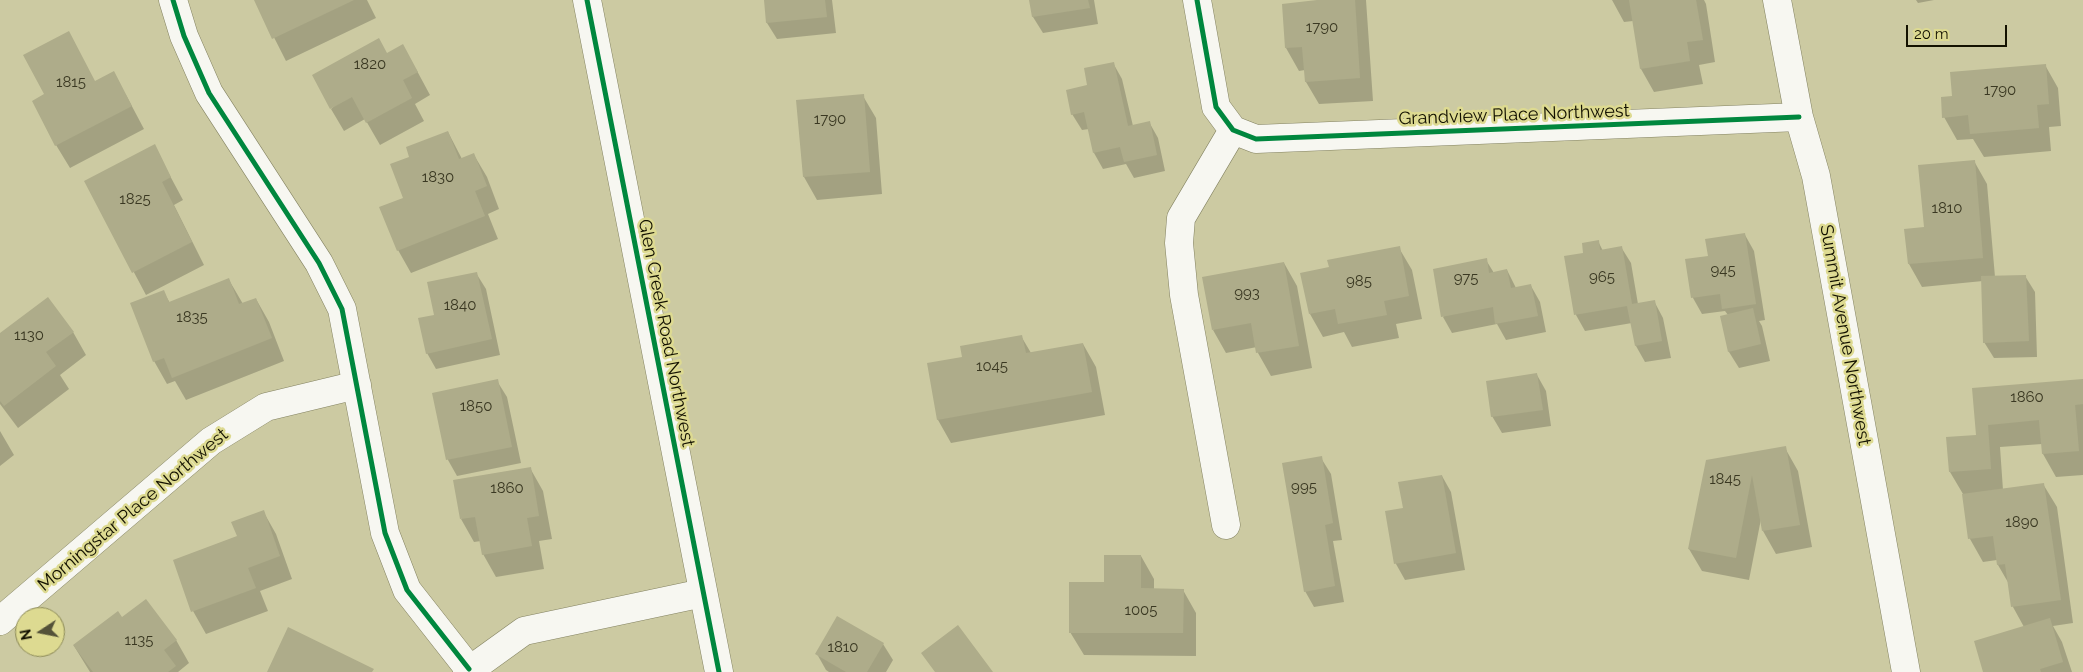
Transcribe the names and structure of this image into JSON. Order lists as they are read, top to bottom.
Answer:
{
  "streets": {
    "street": [
      "Grandview Place Northwest",
      "Glen Creek Road Northwest",
      "Summit Avenue Northwest",
      "Morningstar Place Northwest"
    ]
  },
  "crossings": [
    ["Grandview Place Northwest", "Summit Avenue Northwest"]
  ],
  "house_numbers": [
    "1790",
    "1820",
    "1815",
    "1790",
    "1790",
    "1830",
    "1825",
    "1810",
    "945",
    "965",
    "975",
    "985",
    "993",
    "1840",
    "1835",
    "1130",
    "1045",
    "1860",
    "1850",
    "1845",
    "995",
    "1860",
    "1890",
    "1005",
    "1135",
    "1810"
  ],
  "scale_bar": "20 m",
  "north": "left"
}
